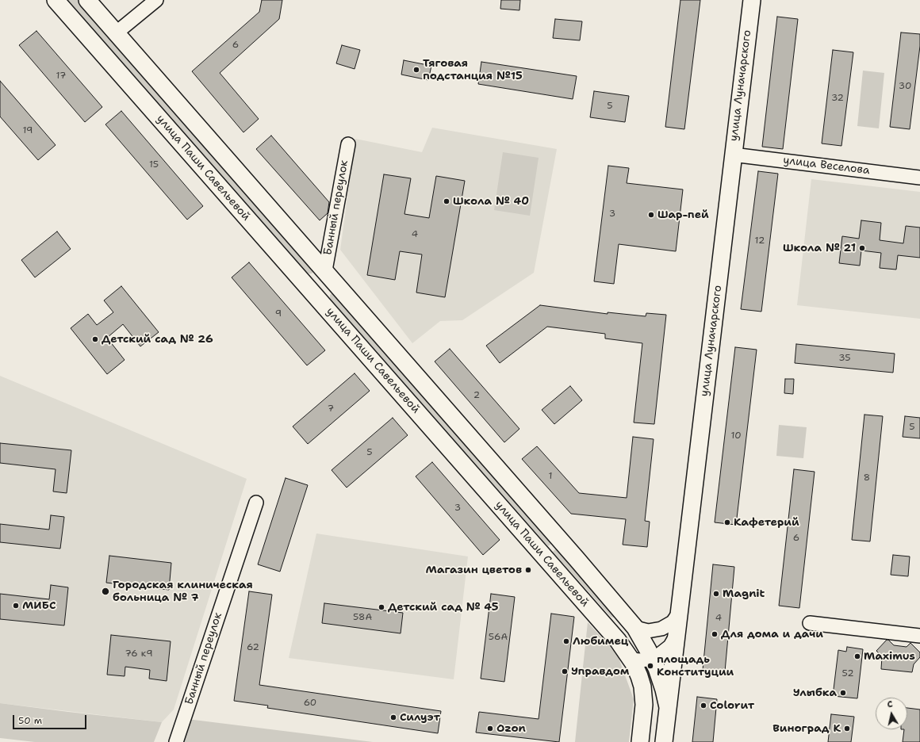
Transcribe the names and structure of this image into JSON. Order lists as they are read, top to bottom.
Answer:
{
  "streets": {
    "main road": ["улица Луначарского", "улица Паши Савельевой"],
    "street": ["улица Веселова", "Банный переулок"]
  },
  "crossings": [
    ["улица Луначарского", "улица Веселова"],
    ["улица Луначарского", "улица Паши Савельевой"],
    ["улица Паши Савельевой", "Банный переулок"]
  ],
  "places": [
    "Тяговая подстанция №15",
    "Школа № 40",
    "Шар-пей",
    "Школа № 21",
    "Детский сад № 26",
    "Кафетерий",
    "Магазин цветов",
    "Городская клиническая больница № 7",
    "Magnit",
    "МИБС",
    "Детский сад № 45",
    "Для дома и дачи",
    "Любимец",
    "Maximus",
    "площадь Конституции",
    "Управдом",
    "Улыбка",
    "Colorит",
    "Силуэт",
    "Ozon",
    "Виноград К"
  ],
  "house_numbers": [
    "6",
    "17",
    "30",
    "32",
    "5",
    "19",
    "15",
    "3",
    "4",
    "12",
    "9",
    "35",
    "2",
    "7",
    "5",
    "10",
    "5",
    "1",
    "8",
    "3",
    "6",
    "58А",
    "4",
    "56А",
    "62",
    "76 к9",
    "52",
    "60"
  ],
  "scale_bar": "50 m",
  "north": "top"
}
